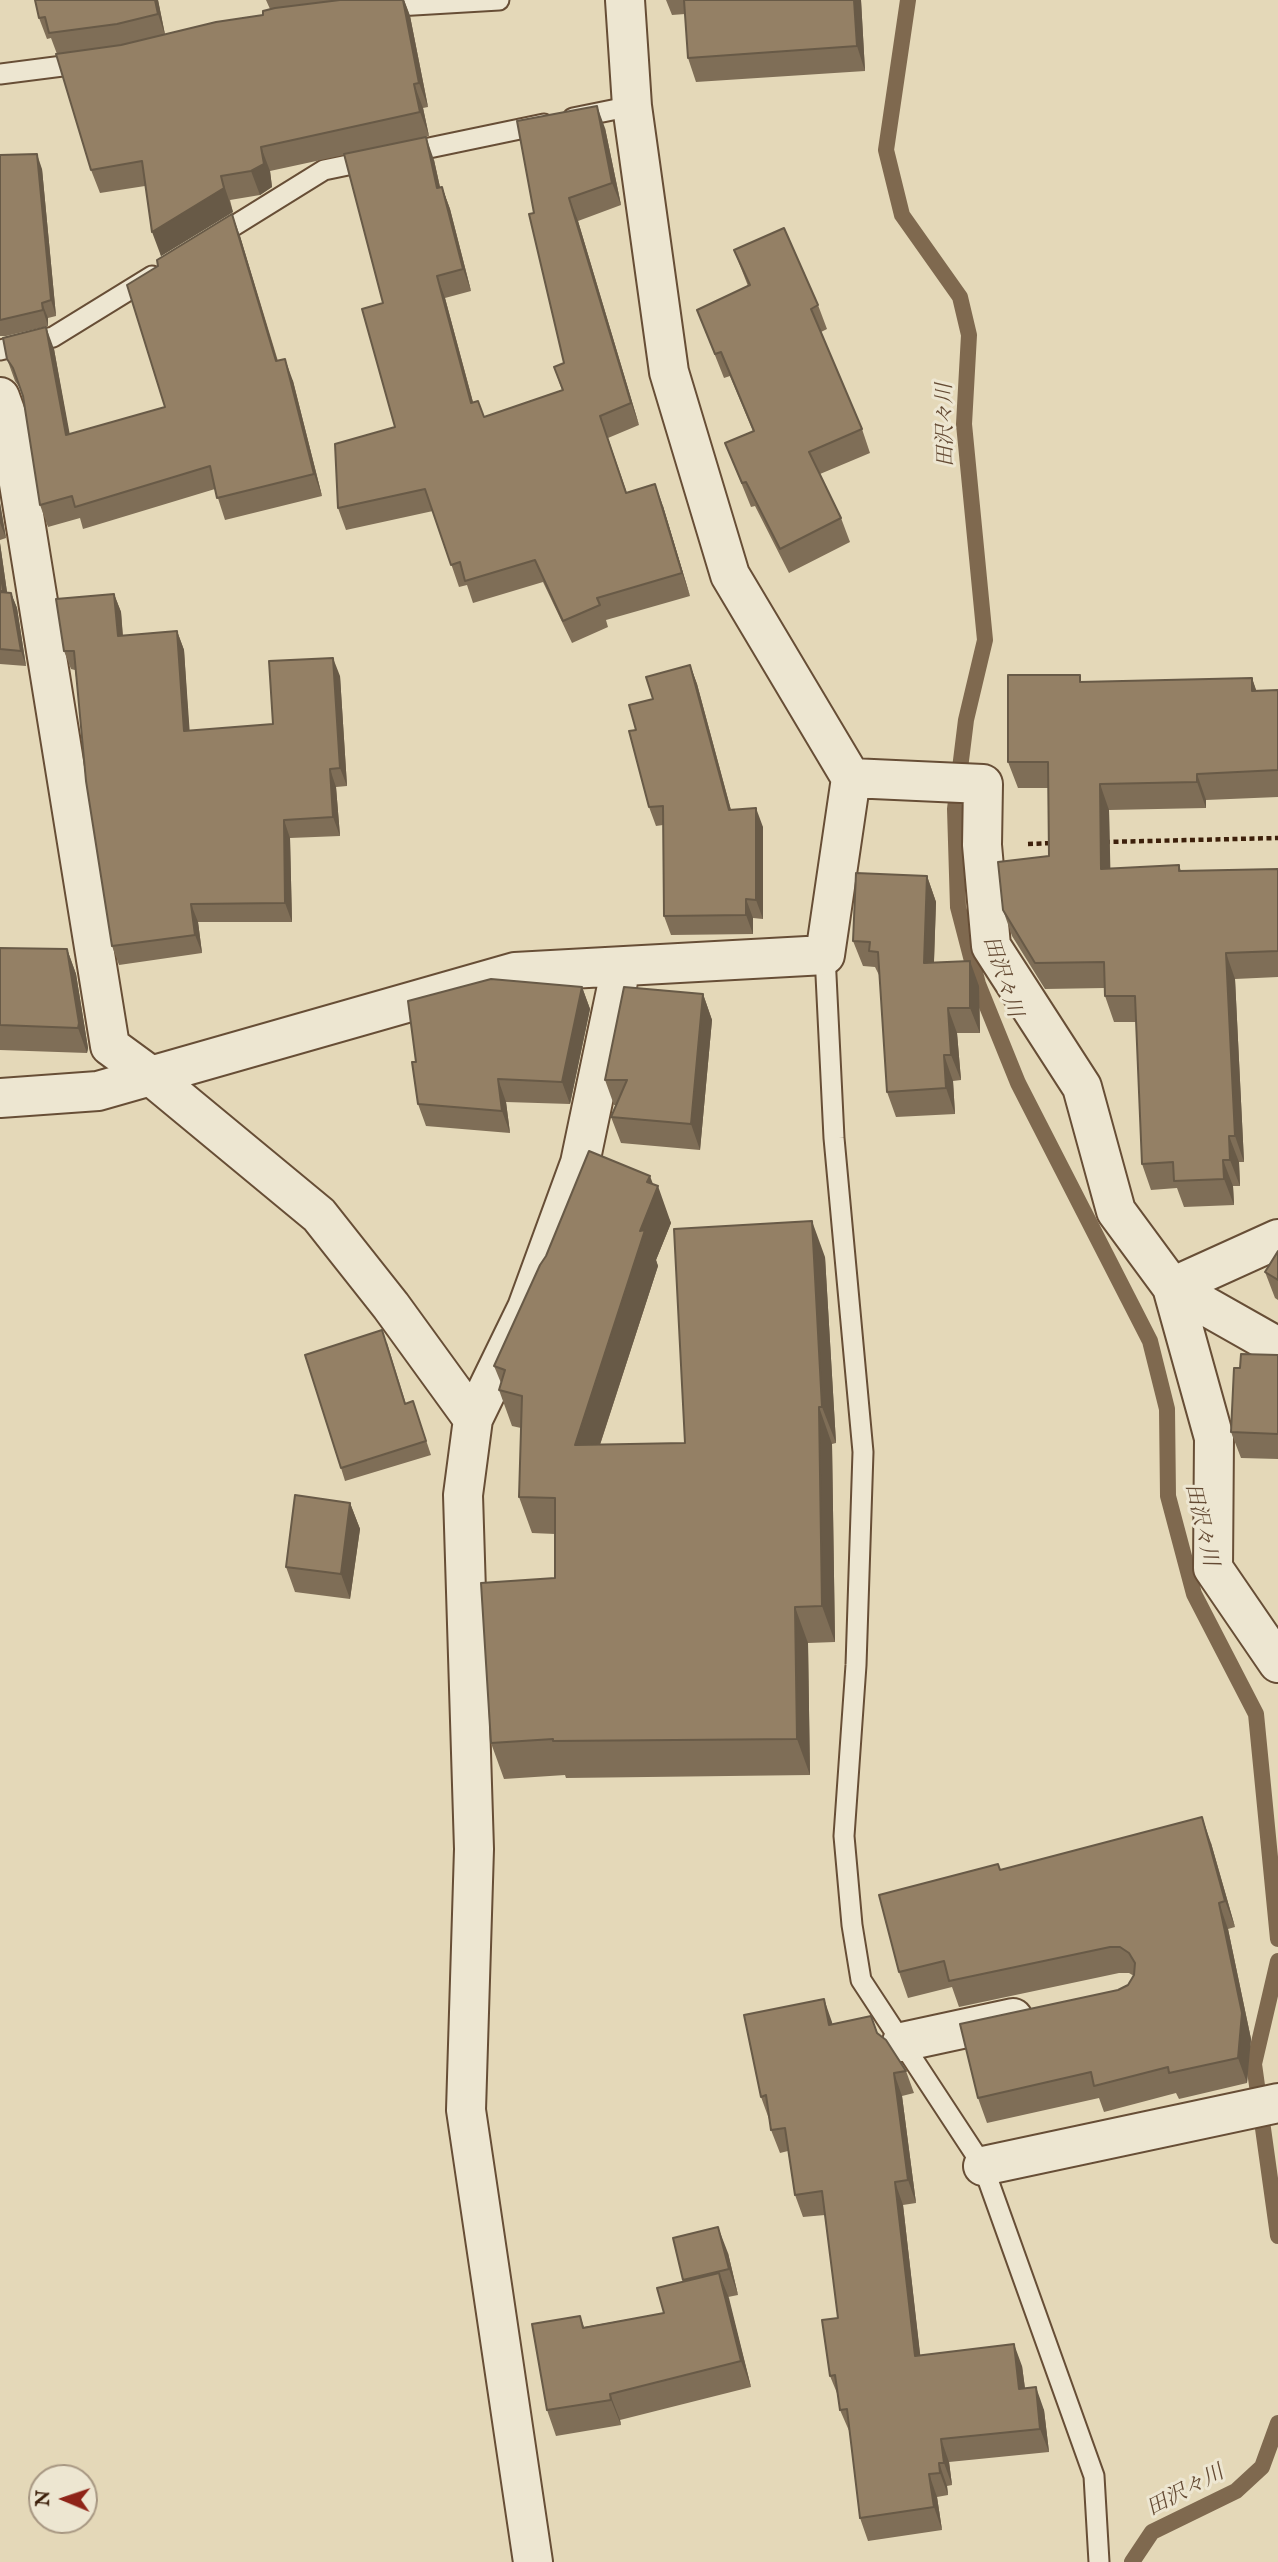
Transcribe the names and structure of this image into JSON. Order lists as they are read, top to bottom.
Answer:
{
  "water": ["田沢々川"],
  "north": "left"
}
